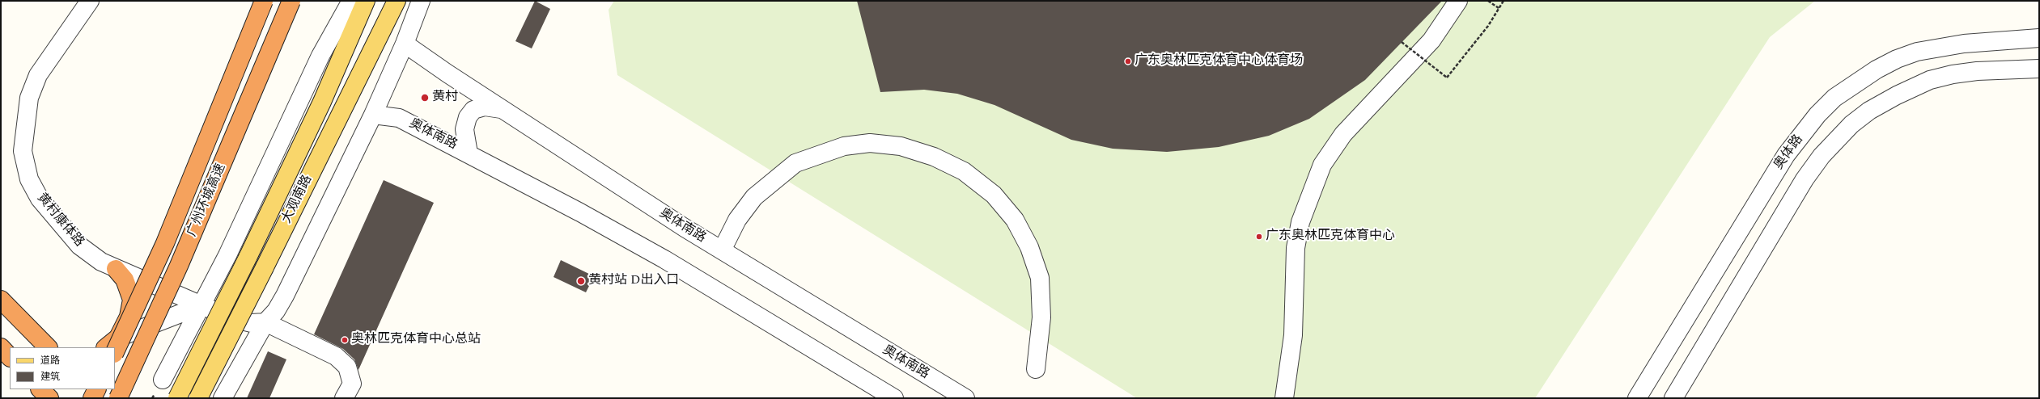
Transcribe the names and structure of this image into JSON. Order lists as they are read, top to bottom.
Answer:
{
  "streets": {
    "highway": ["广州环城高速"],
    "main road": ["大观南路"],
    "street": ["奥体南路", "奥体路", "黄村康体路"]
  },
  "places": [
    "广东奥林匹克体育中心体育场",
    "黄村",
    "广东奥林匹克体育中心",
    "黄村站 D出入口",
    "奥林匹克体育中心总站"
  ],
  "legend": ["道路", "建筑"]
}
